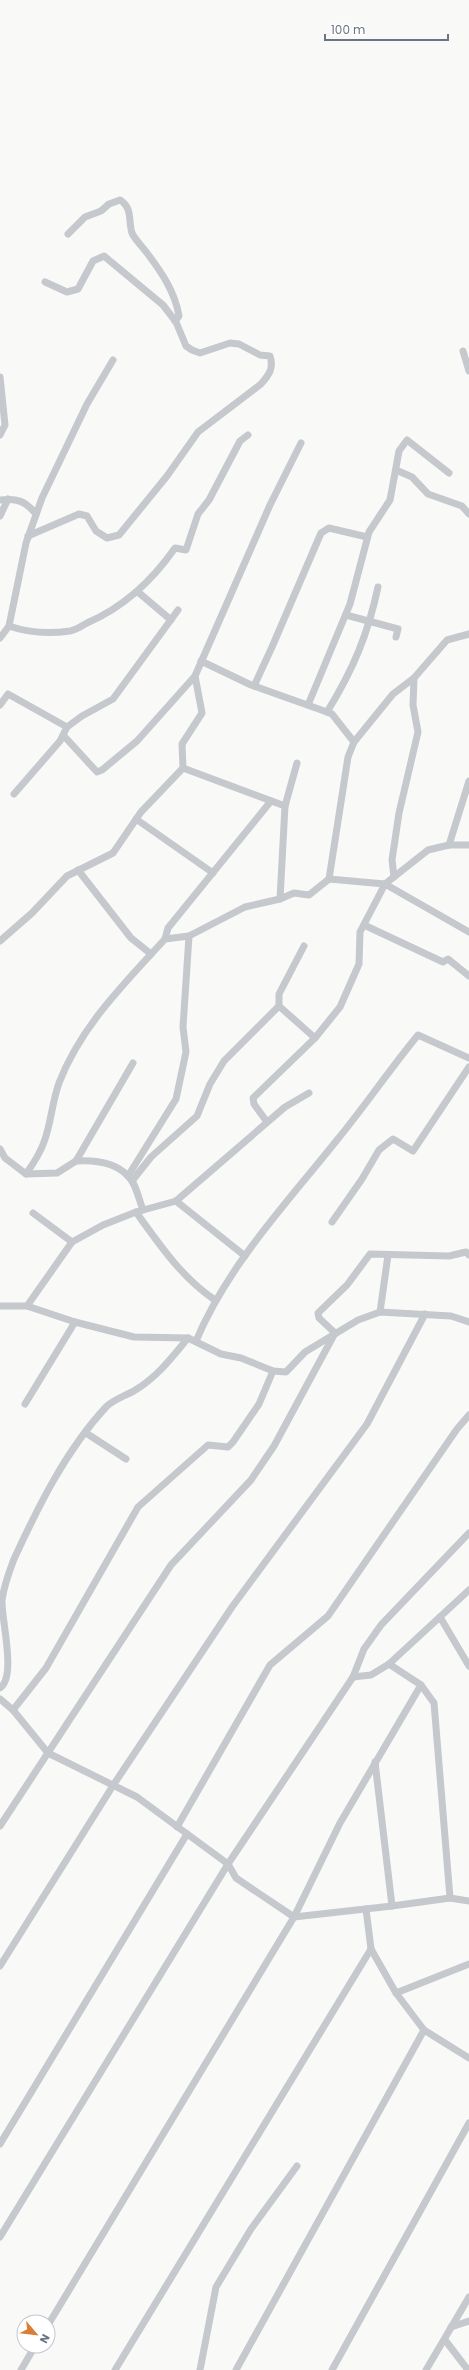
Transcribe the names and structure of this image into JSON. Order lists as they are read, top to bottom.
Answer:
{
  "scale_bar": "100 m",
  "north": "bottom right"
}
